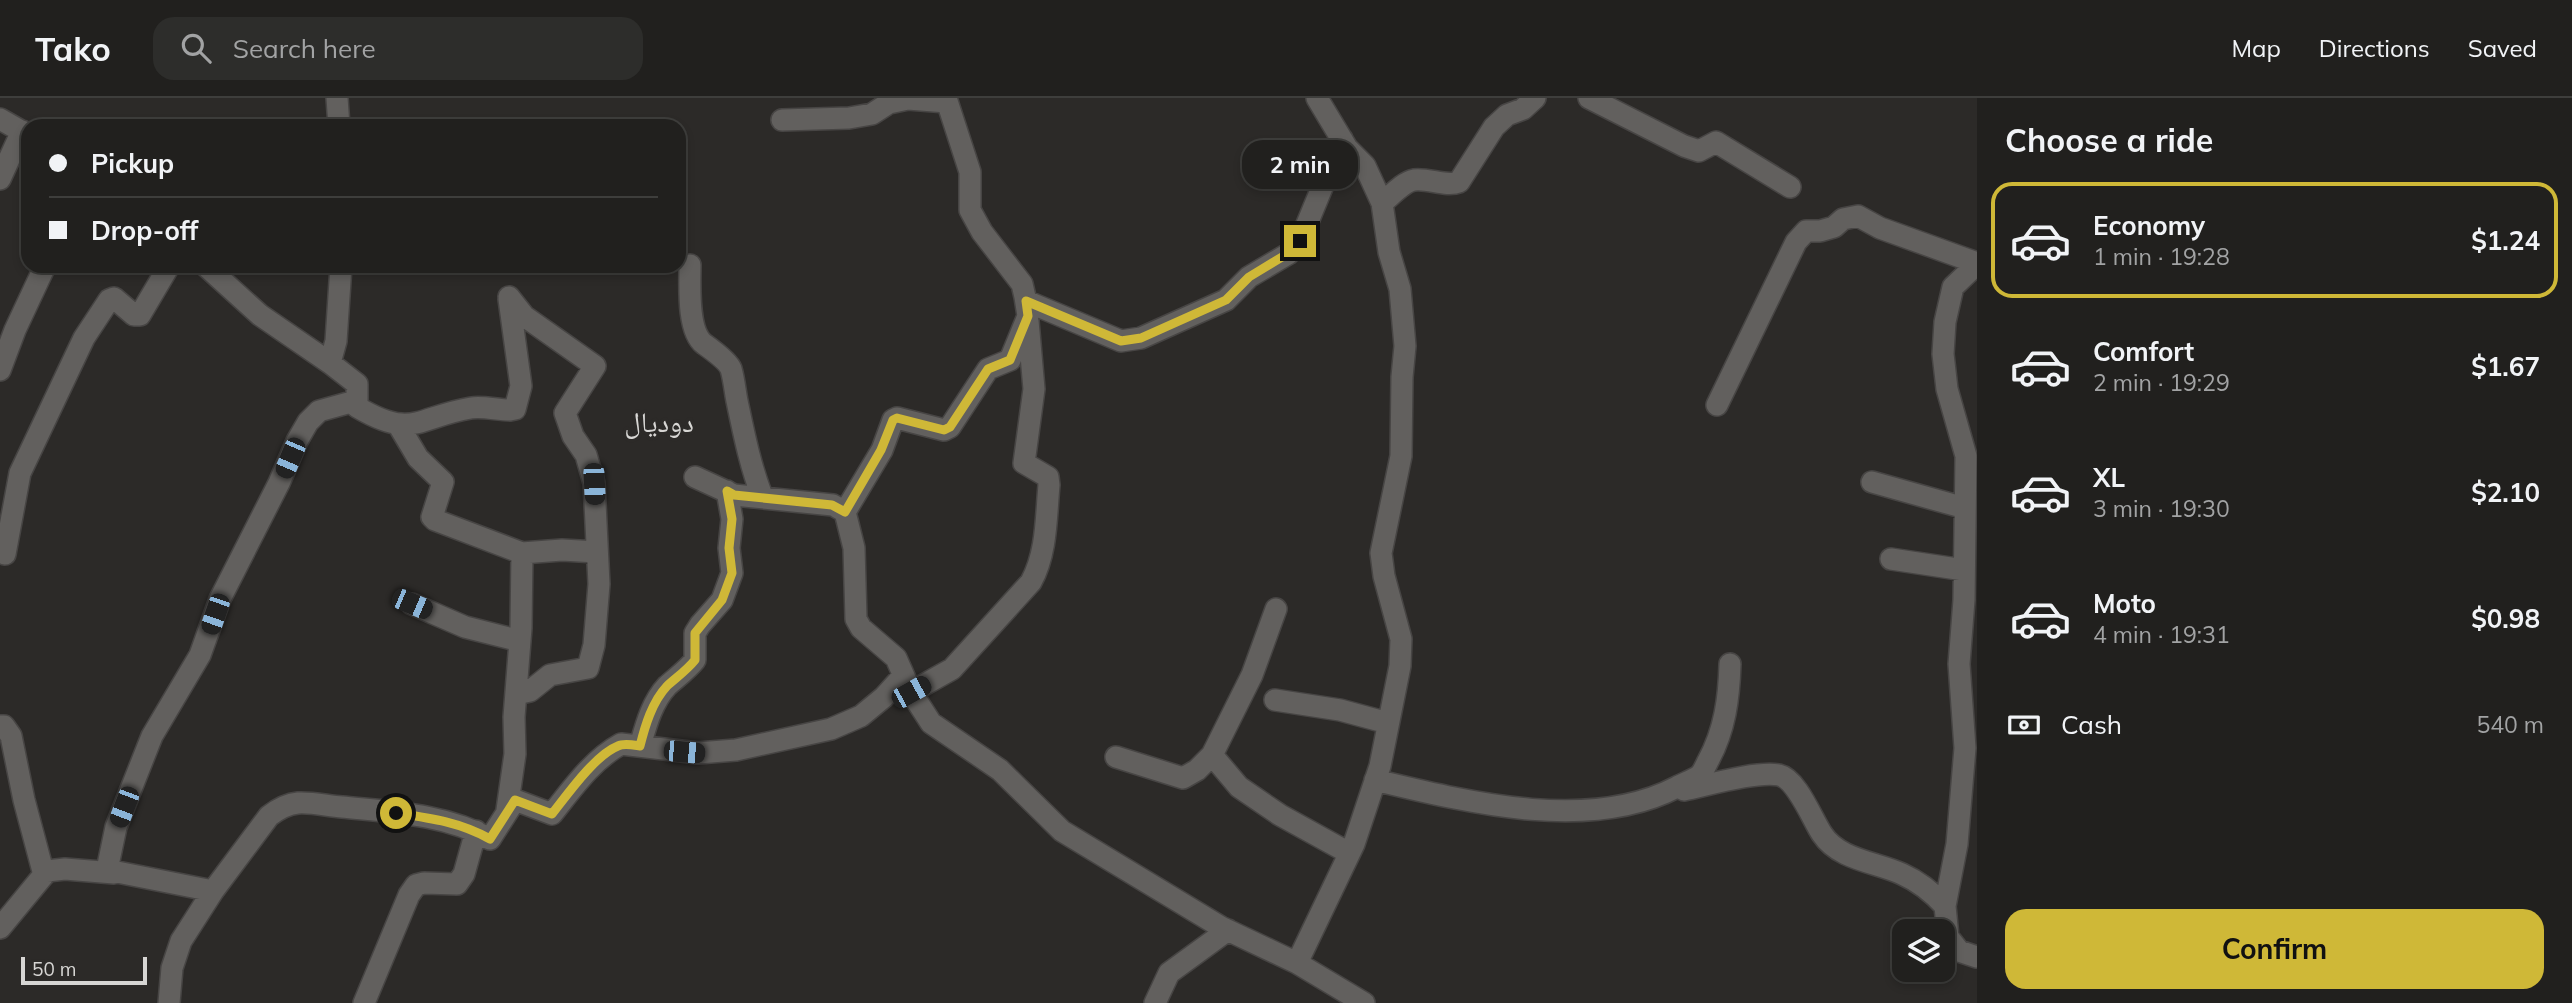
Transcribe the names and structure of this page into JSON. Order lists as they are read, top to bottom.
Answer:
{
  "districts": ["دودیال"],
  "scale_bar": "50 m",
  "page": {
    "header": "Tako",
    "search": "Search here",
    "nav": ["Map", "Directions", "Saved"],
    "heading": "Choose a ride",
    "banner": ["Pickup", "Drop-off"],
    "bubble": "2 min",
    "list": [
      {
        "name": "Economy",
        "note": "1 min · 19:28",
        "value": "$1.24"
      },
      {
        "name": "Comfort",
        "note": "2 min · 19:29",
        "value": "$1.67"
      },
      {
        "name": "XL",
        "note": "3 min · 19:30",
        "value": "$2.10"
      },
      {
        "name": "Moto",
        "note": "4 min · 19:31",
        "value": "$0.98"
      }
    ],
    "pay": ["Cash", "540 m"],
    "buttons": "Confirm",
    "scale": "50 m"
  }
}
